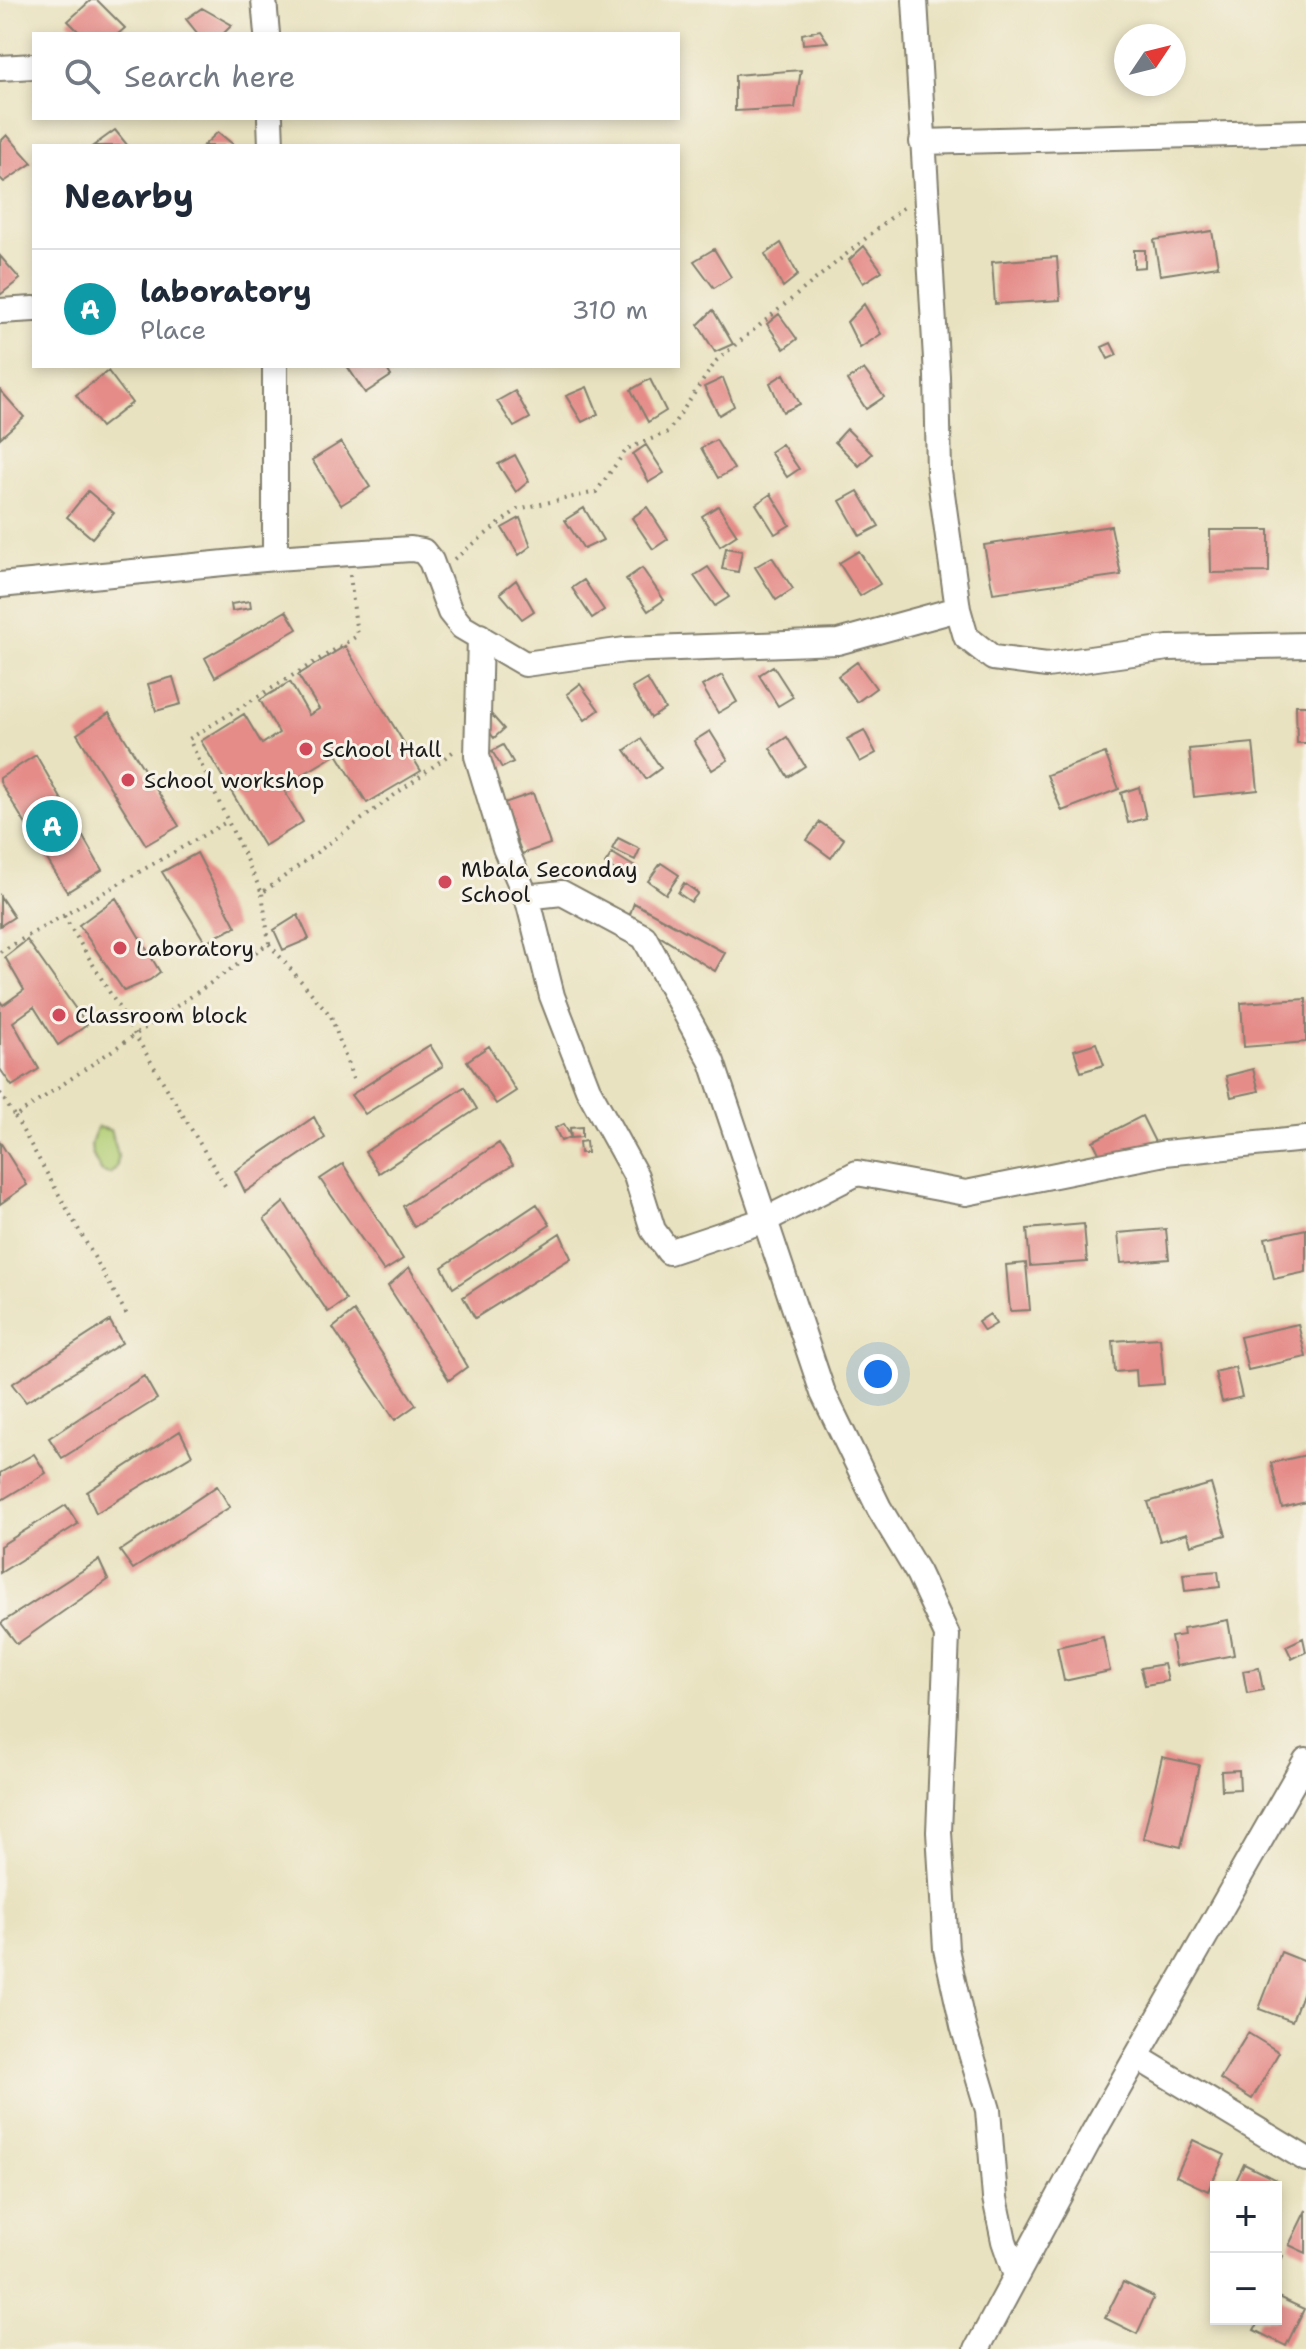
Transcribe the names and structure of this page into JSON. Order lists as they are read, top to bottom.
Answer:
{
  "places": [
    "School Hall",
    "School workshop",
    "Mbala Seconday School",
    "Laboratory",
    "Classroom block"
  ],
  "north": "top right",
  "page": {
    "search": "Search here",
    "heading": "Nearby",
    "list": [
      {
        "mark": "A",
        "name": "laboratory",
        "note": "Place",
        "value": "310 m"
      }
    ],
    "pins": "A",
    "map_buttons": ["+", "−"]
  }
}
